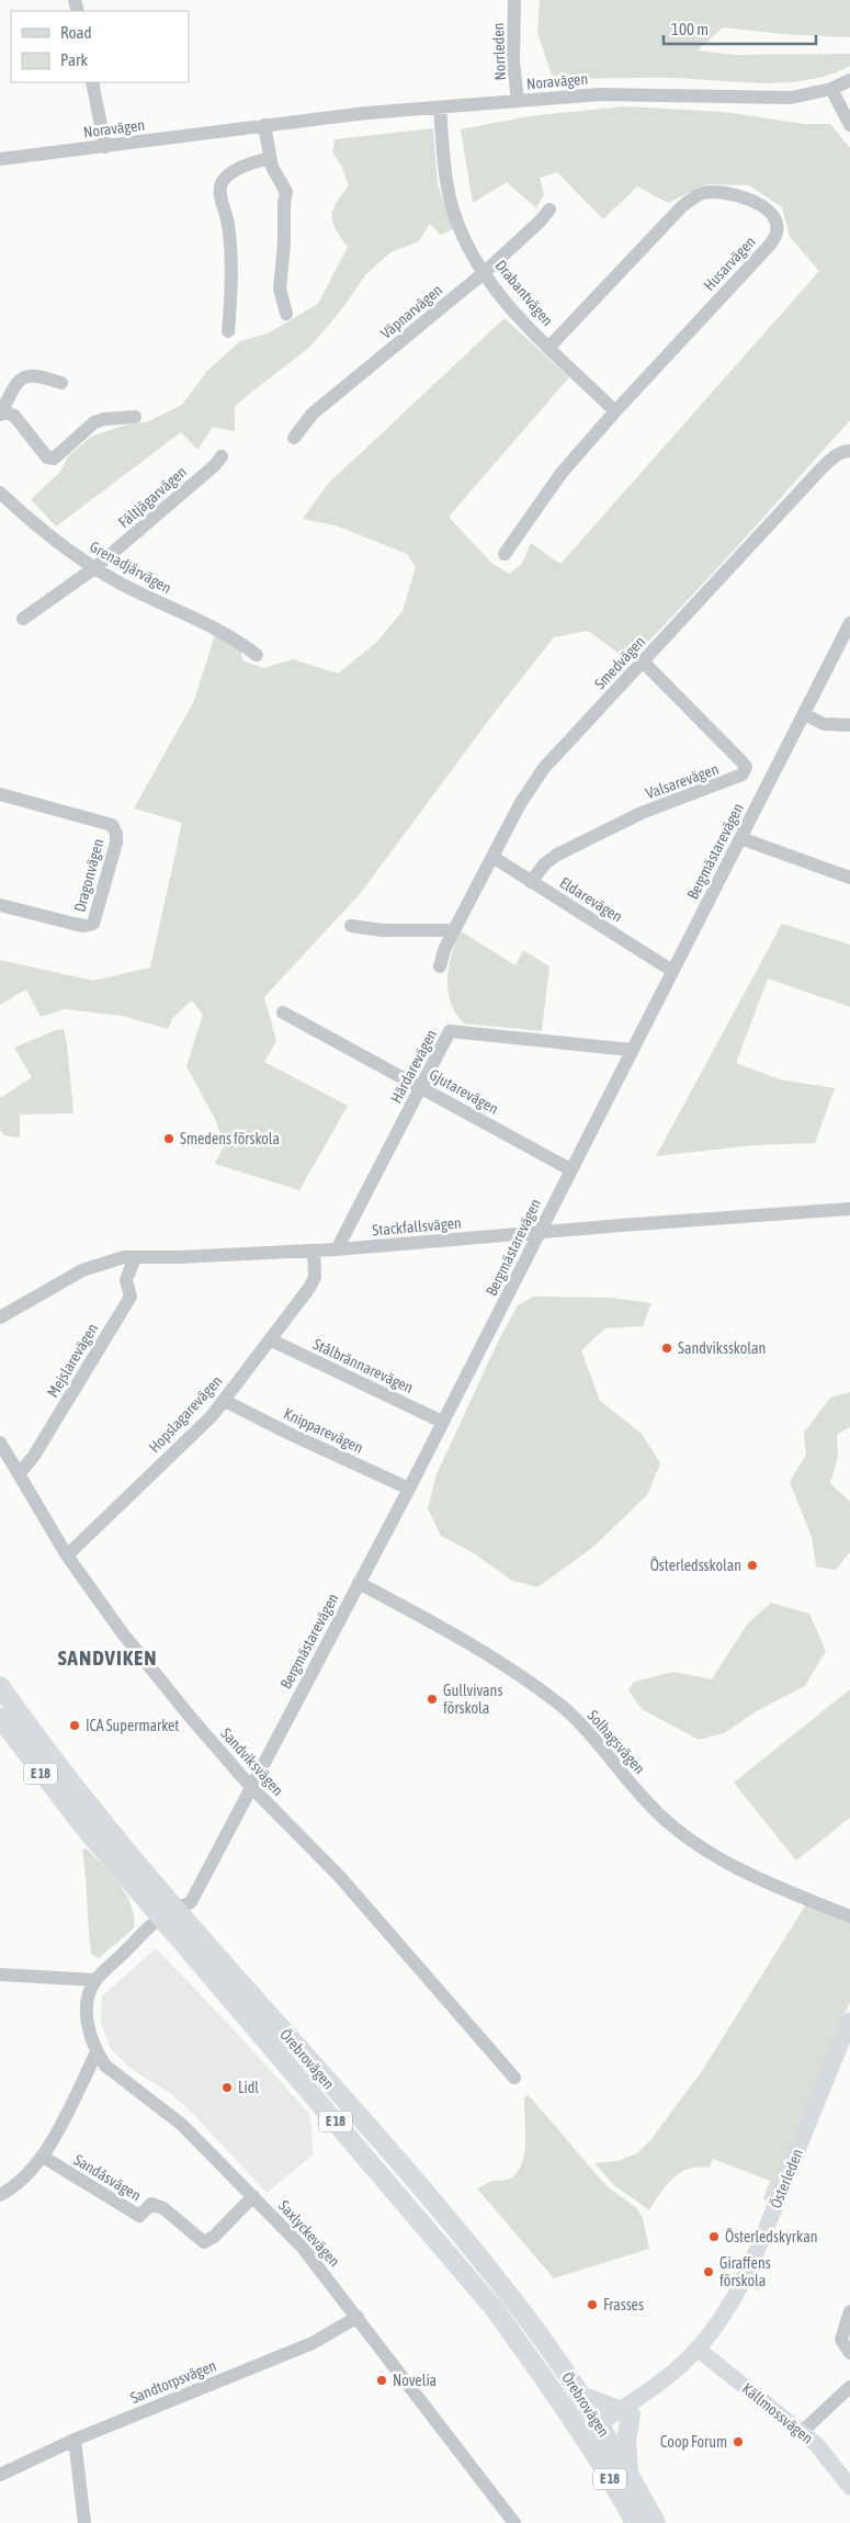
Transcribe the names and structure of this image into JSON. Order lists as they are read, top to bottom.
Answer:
{
  "streets": {
    "highway": ["E 18", "Örebrovägen"],
    "main road": ["Österleden", "Källmossvägen"],
    "street": [
      "Norrleden",
      "Noravägen",
      "Husarvägen",
      "Drabantvägen",
      "Väpnarvägen",
      "Fältjägarvägen",
      "Grenadjärvägen",
      "Smedvägen",
      "Valsarevägen",
      "Bergmästarevägen",
      "Dragonvägen",
      "Eldarevägen",
      "Härdarevägen",
      "Gjutarevägen",
      "Stackfallsvägen",
      "Mejslarevägen",
      "Stålbrännarevägen",
      "Hopslagarevägen",
      "Knipparevägen",
      "Solhagsvägen",
      "Sandviksvägen",
      "Sandåsvägen",
      "Saxlyckevägen",
      "Sandtorpsvägen"
    ]
  },
  "crossings": [
    ["Norrleden", "Noravägen"],
    ["Noravägen", "Drabantvägen"],
    ["Husarvägen", "Drabantvägen"],
    ["Drabantvägen", "Väpnarvägen"],
    ["Fältjägarvägen", "Grenadjärvägen"],
    ["Smedvägen", "Valsarevägen"],
    ["Smedvägen", "Eldarevägen"],
    ["Valsarevägen", "Eldarevägen"],
    ["Bergmästarevägen", "Eldarevägen"],
    ["Bergmästarevägen", "Härdarevägen"],
    ["Bergmästarevägen", "Gjutarevägen"],
    ["Bergmästarevägen", "Stackfallsvägen"],
    ["Bergmästarevägen", "Stålbrännarevägen"],
    ["Bergmästarevägen", "Knipparevägen"],
    ["Bergmästarevägen", "Solhagsvägen"],
    ["Bergmästarevägen", "Sandviksvägen"],
    ["Bergmästarevägen", "Örebrovägen"],
    ["Härdarevägen", "Gjutarevägen"],
    ["Härdarevägen", "Stackfallsvägen"],
    ["Stackfallsvägen", "Mejslarevägen"],
    ["Stackfallsvägen", "Hopslagarevägen"],
    ["Mejslarevägen", "Sandviksvägen"],
    ["Stålbrännarevägen", "Hopslagarevägen"],
    ["Hopslagarevägen", "Knipparevägen"],
    ["Hopslagarevägen", "Sandviksvägen"],
    ["Örebrovägen", "Österleden"],
    ["Sandåsvägen", "Saxlyckevägen"],
    ["Österleden", "Källmossvägen"],
    ["Saxlyckevägen", "Sandtorpsvägen"]
  ],
  "districts": ["SANDVIKEN"],
  "places": [
    "Smedens förskola",
    "Sandviksskolan",
    "Österledsskolan",
    "Gullvivans förskola",
    "ICA Supermarket",
    "Lidl",
    "Österledskyrkan",
    "Giraffens förskola",
    "Frasses",
    "Novelia",
    "Coop Forum"
  ],
  "legend": ["Road", "Park"],
  "scale_bar": "100 m"
}
